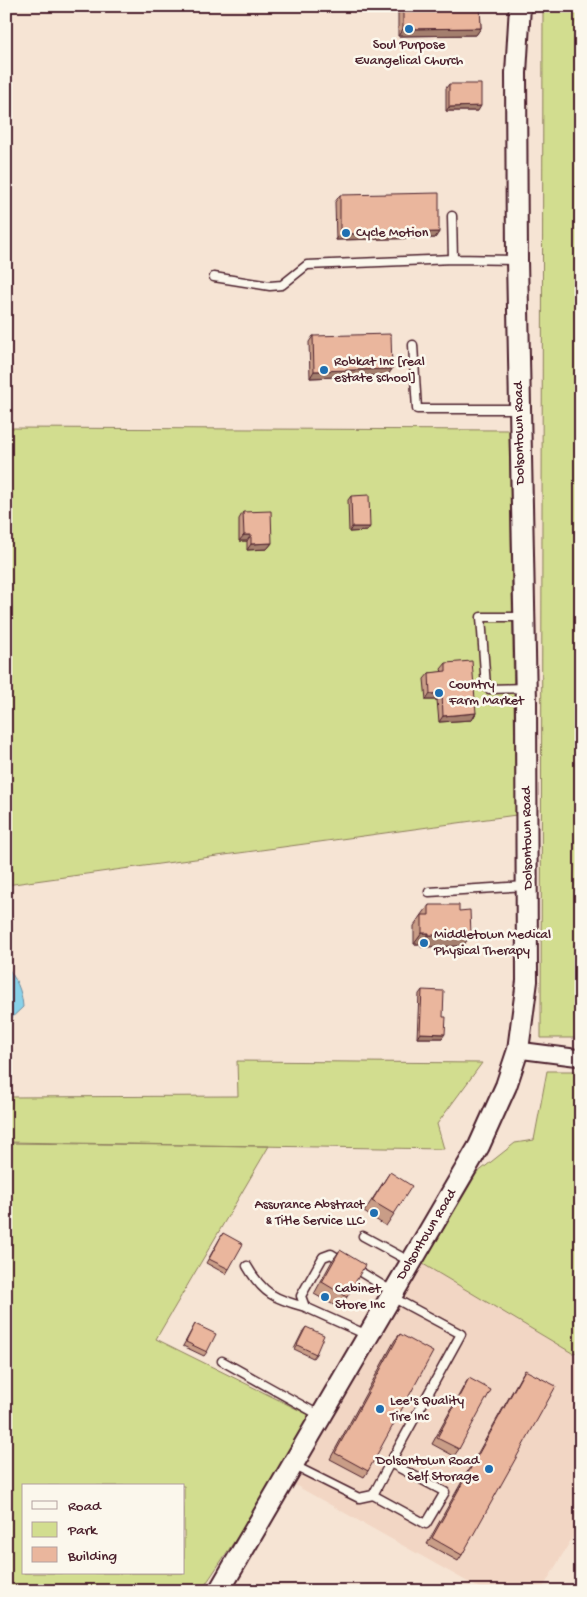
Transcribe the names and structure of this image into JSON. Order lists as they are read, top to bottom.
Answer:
{
  "streets": {
    "street": ["Dolsontown Road"]
  },
  "places": [
    "Soul Purpose Evangelical Church",
    "Cycle Motion",
    "Robkat Inc [real estate school]",
    "Country Farm Market",
    "Middletown Medical Physical Therapy",
    "Assurance Abstract & Title Service LLC",
    "Cabinet Store Inc",
    "Lee's Quality Tire Inc",
    "Dolsontown Road Self Storage"
  ],
  "legend": ["Road", "Park", "Building"]
}
